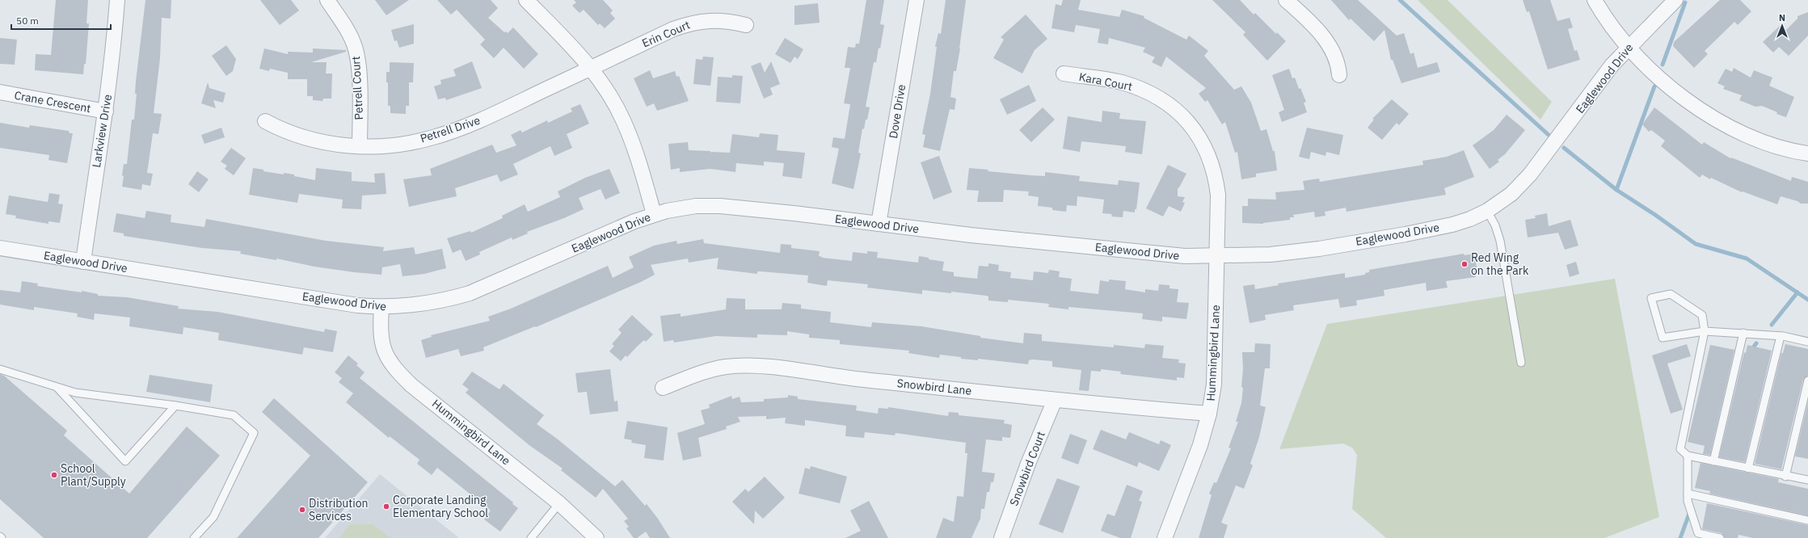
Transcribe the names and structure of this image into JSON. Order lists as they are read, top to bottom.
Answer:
{
  "streets": {
    "street": [
      "Erin Court",
      "Eaglewood Drive",
      "Kara Court",
      "Petrell Court",
      "Crane Crescent",
      "Dove Drive",
      "Petrell Drive",
      "Larkview Drive",
      "Hummingbird Lane",
      "Snowbird Lane",
      "Snowbird Court"
    ]
  },
  "crossings": [
    ["Erin Court", "Petrell Drive"],
    ["Eaglewood Drive", "Kara Court"],
    ["Eaglewood Drive", "Dove Drive"],
    ["Eaglewood Drive", "Larkview Drive"],
    ["Eaglewood Drive", "Hummingbird Lane"],
    ["Kara Court", "Hummingbird Lane"],
    ["Petrell Court", "Petrell Drive"],
    ["Crane Crescent", "Larkview Drive"],
    ["Hummingbird Lane", "Snowbird Lane"],
    ["Snowbird Lane", "Snowbird Court"]
  ],
  "places": [
    "Red Wing on the Park",
    "School Plant/Supply",
    "Corporate Landing Elementary School",
    "Distribution Services"
  ],
  "scale_bar": "50 m",
  "north": "top"
}
